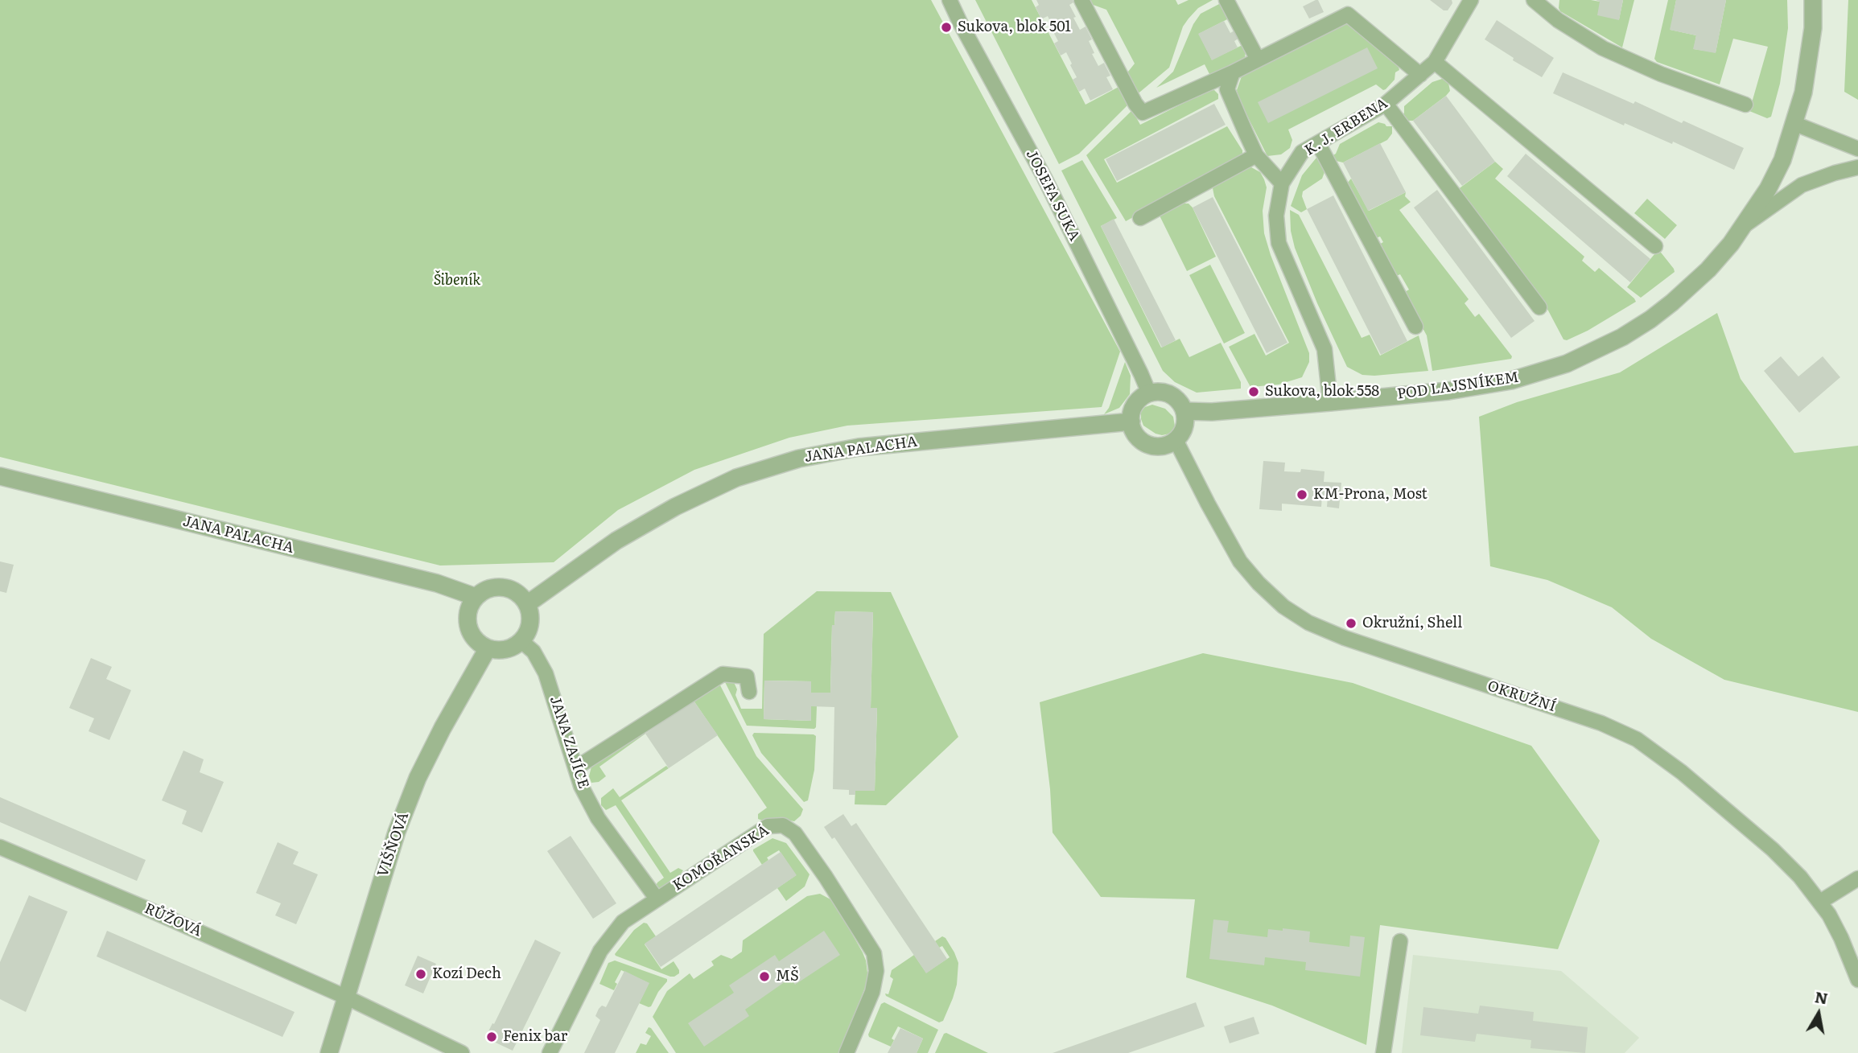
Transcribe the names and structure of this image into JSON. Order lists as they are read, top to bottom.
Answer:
{
  "streets": {
    "street": [
      "K. J. ERBENA",
      "JOSEFA SUKA",
      "POD LAJSNÍKEM",
      "JANA PALACHA",
      "OKRUŽNÍ",
      "JANA ZAJÍCE",
      "VIŠŇOVÁ",
      "KOMOŘANSKÁ",
      "RŮŽOVÁ"
    ]
  },
  "crossings": [
    ["K. J. ERBENA", "POD LAJSNÍKEM"],
    ["JOSEFA SUKA", "POD LAJSNÍKEM"],
    ["JOSEFA SUKA", "JANA PALACHA"],
    ["JOSEFA SUKA", "OKRUŽNÍ"],
    ["POD LAJSNÍKEM", "JANA PALACHA"],
    ["POD LAJSNÍKEM", "OKRUŽNÍ"],
    ["JANA PALACHA", "OKRUŽNÍ"],
    ["JANA PALACHA", "JANA ZAJÍCE"],
    ["JANA PALACHA", "VIŠŇOVÁ"],
    ["JANA ZAJÍCE", "VIŠŇOVÁ"],
    ["JANA ZAJÍCE", "KOMOŘANSKÁ"],
    ["VIŠŇOVÁ", "RŮŽOVÁ"]
  ],
  "parks": ["Šibeník"],
  "places": [
    "Sukova, blok 501",
    "Sukova, blok 558",
    "KM-Prona, Most",
    "Okružní, Shell",
    "Kozí Dech",
    "MŠ",
    "Fenix bar"
  ],
  "north": "top"
}
